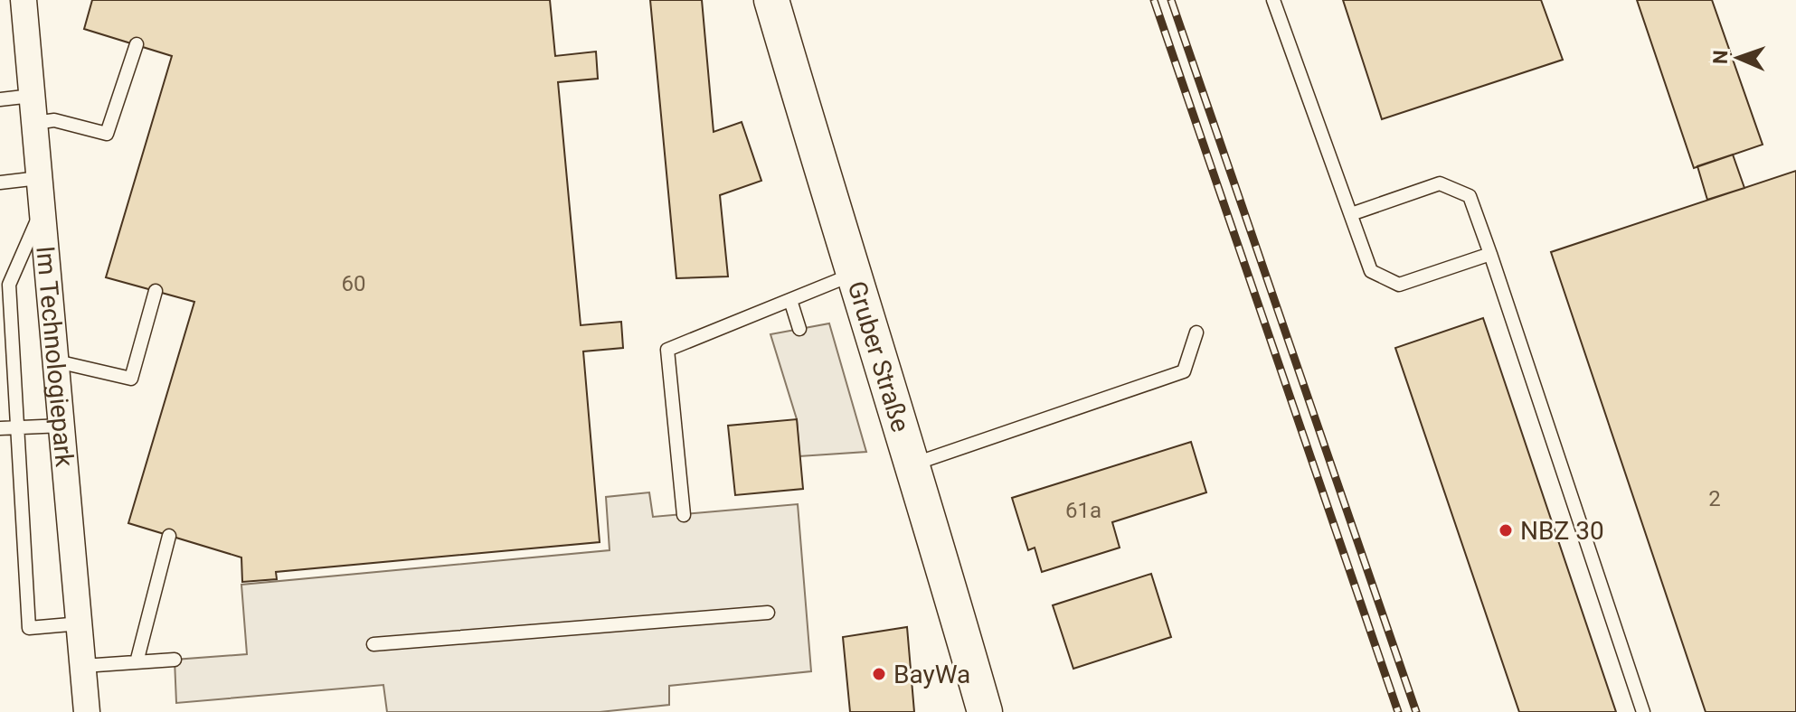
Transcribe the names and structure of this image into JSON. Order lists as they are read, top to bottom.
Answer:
{
  "streets": {
    "street": ["Im Technologiepark", "Gruber Straße"]
  },
  "places": ["NBZ 30", "BayWa"],
  "house_numbers": ["60", "2", "61a"],
  "north": "left"
}
